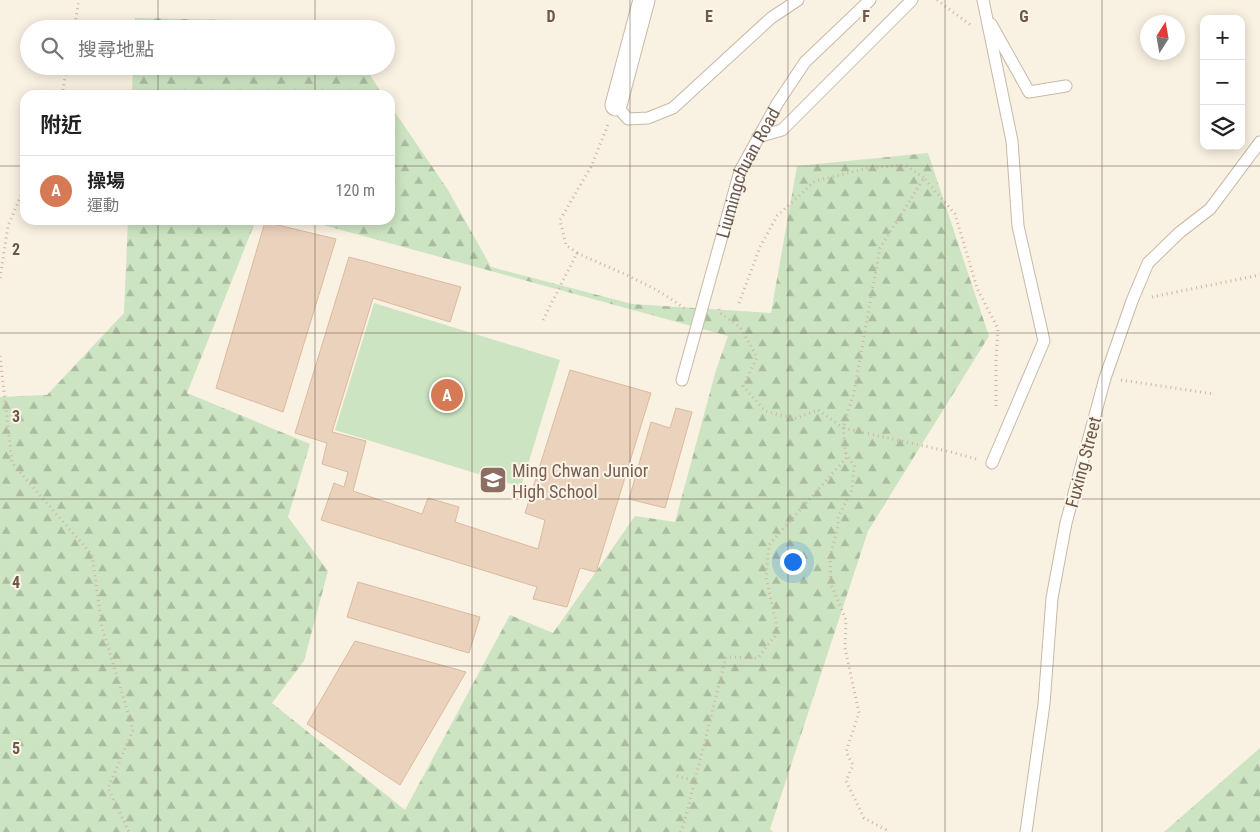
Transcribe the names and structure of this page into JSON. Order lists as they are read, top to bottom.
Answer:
{
  "streets": {
    "lane": ["Liumingchuan Road", "Fuxing Street"]
  },
  "places": {
    "school or university": ["Ming Chwan Junior High School"]
  },
  "north": "top",
  "page": {
    "map_buttons": ["+", "−"],
    "search": "搜尋地點",
    "heading": "附近",
    "list": [
      {
        "mark": "A",
        "name": "操場",
        "note": "運動",
        "value": "120 m"
      }
    ],
    "pins": "A"
  },
  "grid": {
    "columns": [
      "D",
      "E",
      "F",
      "G"
    ],
    "rows": [
      "2",
      "3",
      "4",
      "5"
    ]
  }
}
